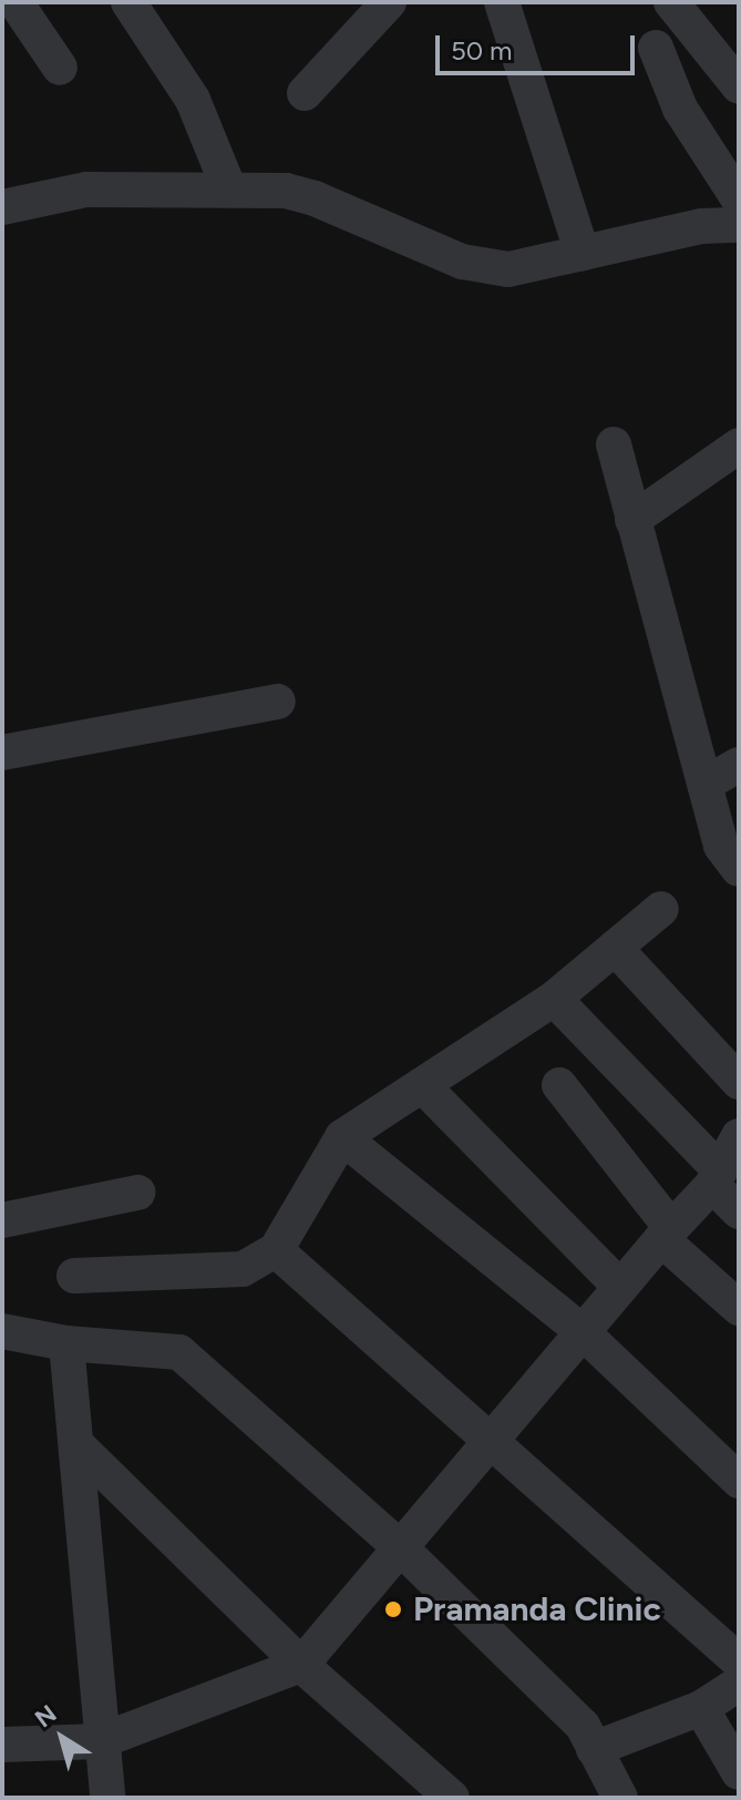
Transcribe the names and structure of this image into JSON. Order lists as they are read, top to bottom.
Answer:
{
  "places": ["Pramanda Clinic"],
  "scale_bar": "50 m",
  "north": "top left"
}
